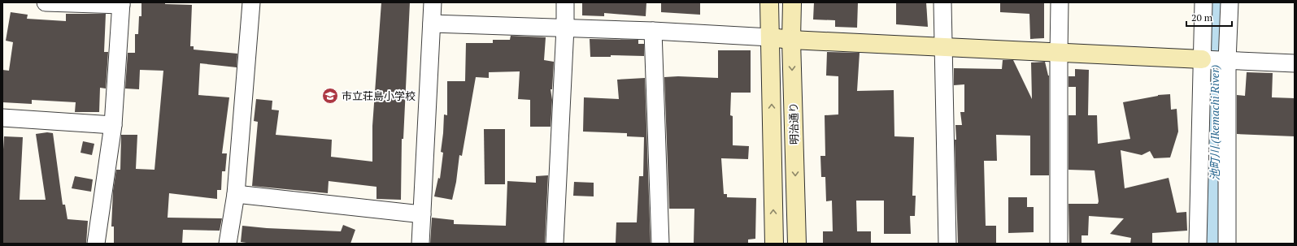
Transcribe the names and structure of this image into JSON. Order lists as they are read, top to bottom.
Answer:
{
  "streets": {
    "main road": ["明治通り"]
  },
  "water": ["池町川 (Ikemachi River)"],
  "places": {
    "school or university": ["市立荘島小学校"]
  },
  "scale_bar": "20 m"
}
